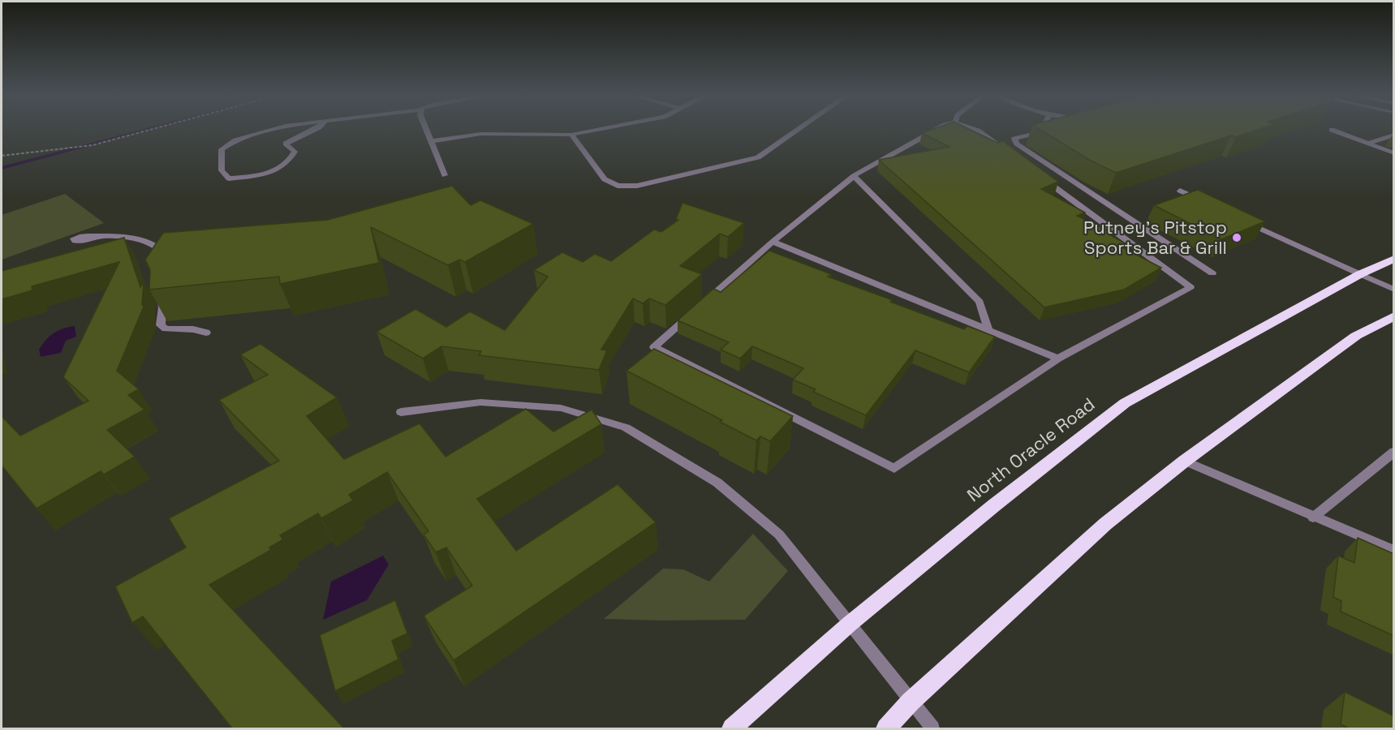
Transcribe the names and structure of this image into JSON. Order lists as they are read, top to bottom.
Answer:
{
  "streets": {
    "highway": ["North Oracle Road"]
  },
  "places": ["Putney's Pitstop Sports Bar & Grill"]
}
